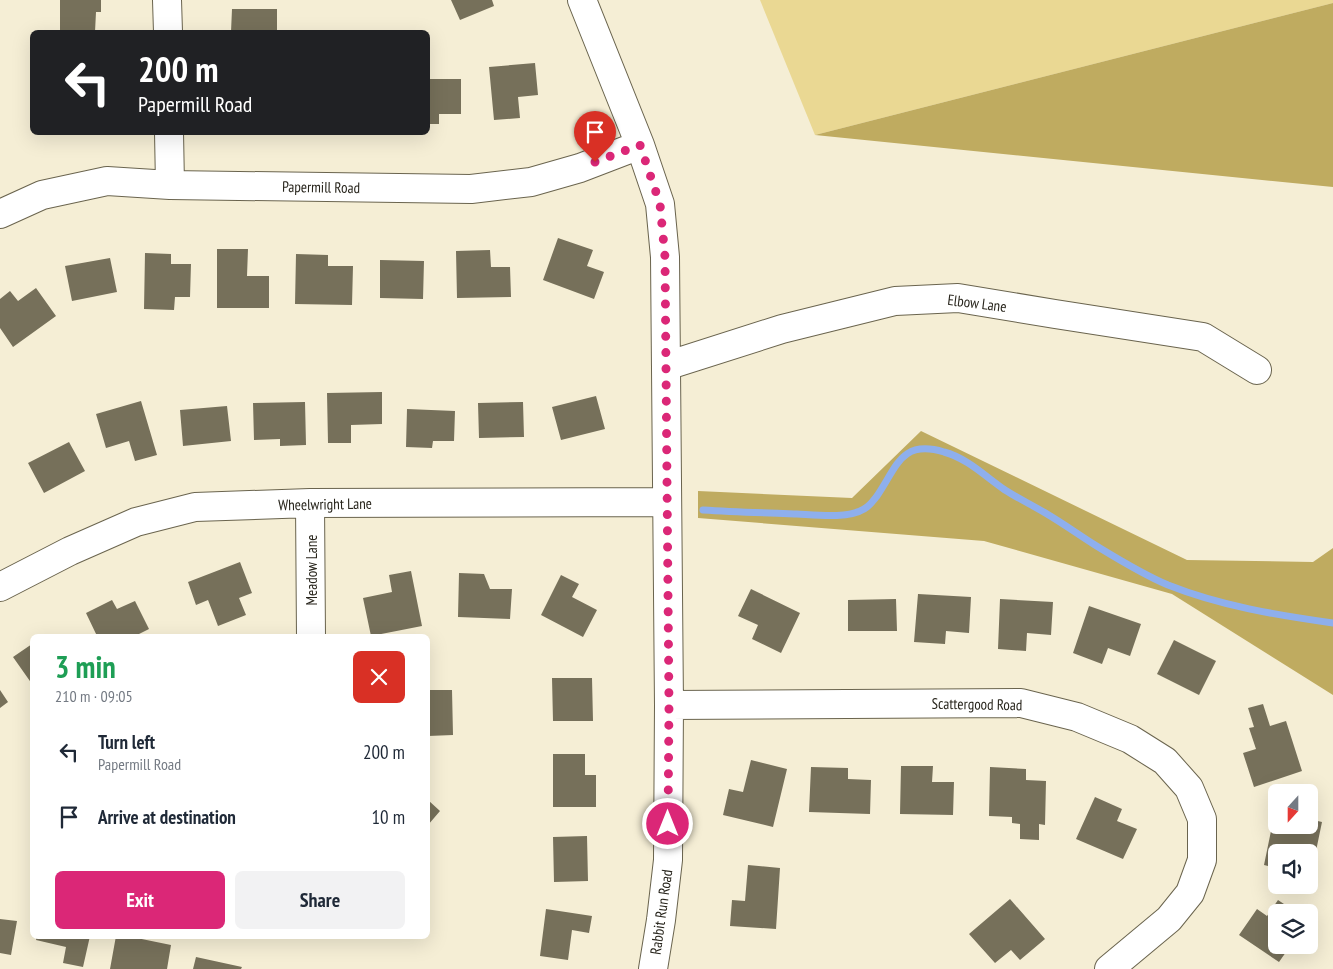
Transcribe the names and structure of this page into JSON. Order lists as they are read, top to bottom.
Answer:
{
  "streets": {
    "street": [
      "Papermill Road",
      "Elbow Lane",
      "Wheelwright Lane",
      "Meadow Lane",
      "Scattergood Road",
      "Rabbit Run Road"
    ]
  },
  "crossings": [
    ["Papermill Road", "Rabbit Run Road"],
    ["Elbow Lane", "Rabbit Run Road"],
    ["Wheelwright Lane", "Meadow Lane"],
    ["Wheelwright Lane", "Rabbit Run Road"],
    ["Scattergood Road", "Rabbit Run Road"]
  ],
  "north": "bottom",
  "page": {
    "turn": ["200 m", "Papermill Road"],
    "heading": ["3 min", "210 m · 09:05"],
    "list": [
      {
        "name": "Turn left",
        "note": "Papermill Road",
        "value": "200 m"
      },
      {
        "name": "Arrive at destination",
        "value": "10 m"
      }
    ],
    "buttons": ["Exit", "Share"]
  }
}
